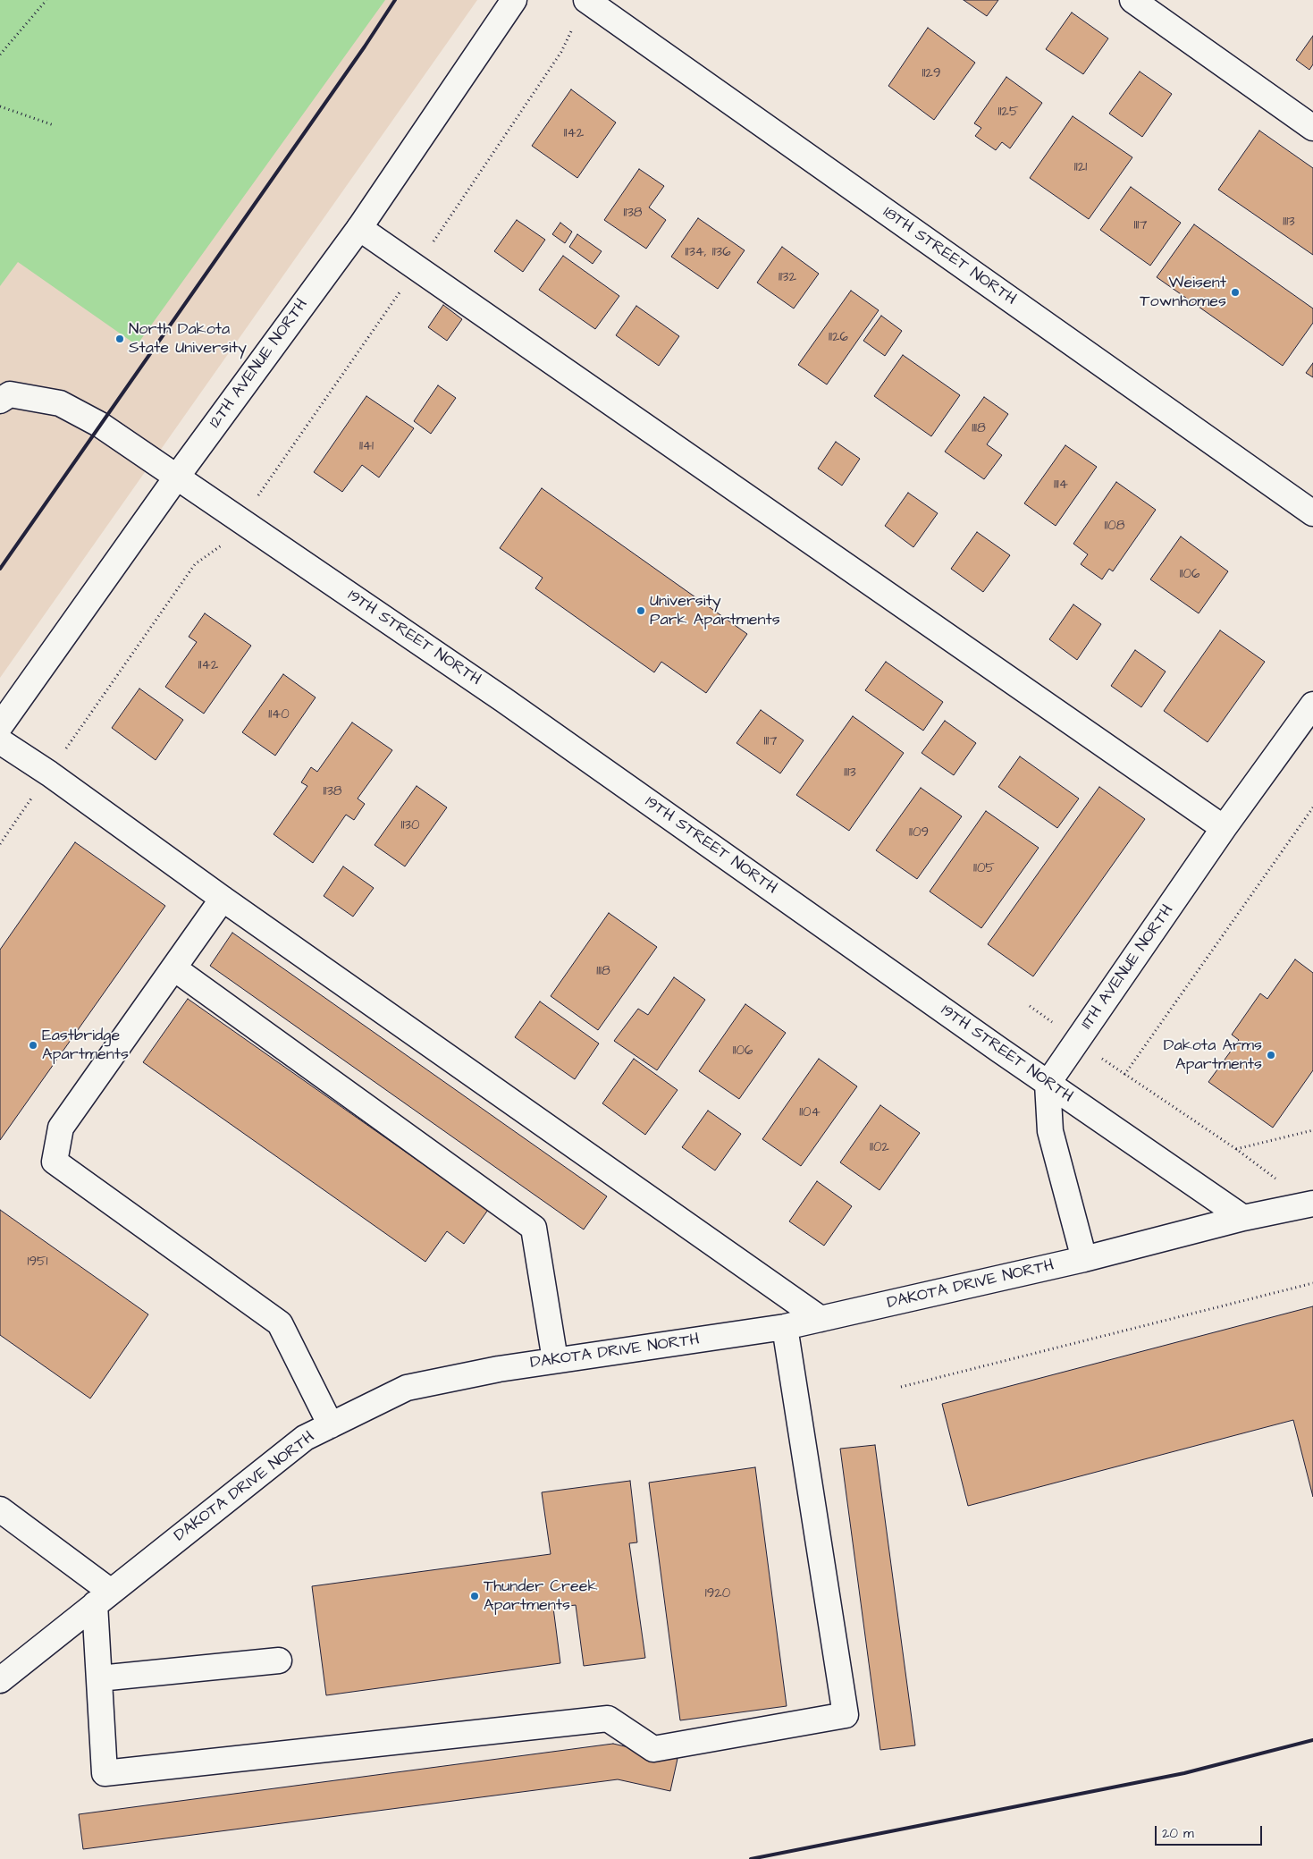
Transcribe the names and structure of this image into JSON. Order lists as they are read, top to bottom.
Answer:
{
  "streets": {
    "street": [
      "18TH STREET NORTH",
      "12TH AVENUE NORTH",
      "19TH STREET NORTH",
      "11TH AVENUE NORTH",
      "DAKOTA DRIVE NORTH"
    ]
  },
  "crossings": [
    ["12TH AVENUE NORTH", "19TH STREET NORTH"],
    ["19TH STREET NORTH", "11TH AVENUE NORTH"],
    ["19TH STREET NORTH", "DAKOTA DRIVE NORTH"]
  ],
  "places": [
    "Weisent Townhomes",
    "North Dakota State University",
    "University Park Apartments",
    "Eastbridge Apartments",
    "Dakota Arms Apartments",
    "Thunder Creek Apartments"
  ],
  "house_numbers": [
    "1129",
    "1125",
    "1142",
    "1121",
    "1138",
    "1113",
    "1117",
    "1134, 1136",
    "1132",
    "1126",
    "1118",
    "1141",
    "1114",
    "1108",
    "1106",
    "1142",
    "1140",
    "1117",
    "1113",
    "1138",
    "1130",
    "1109",
    "1105",
    "1118",
    "1106",
    "1104",
    "1102",
    "1951",
    "1920"
  ],
  "scale_bar": "20 m"
}
